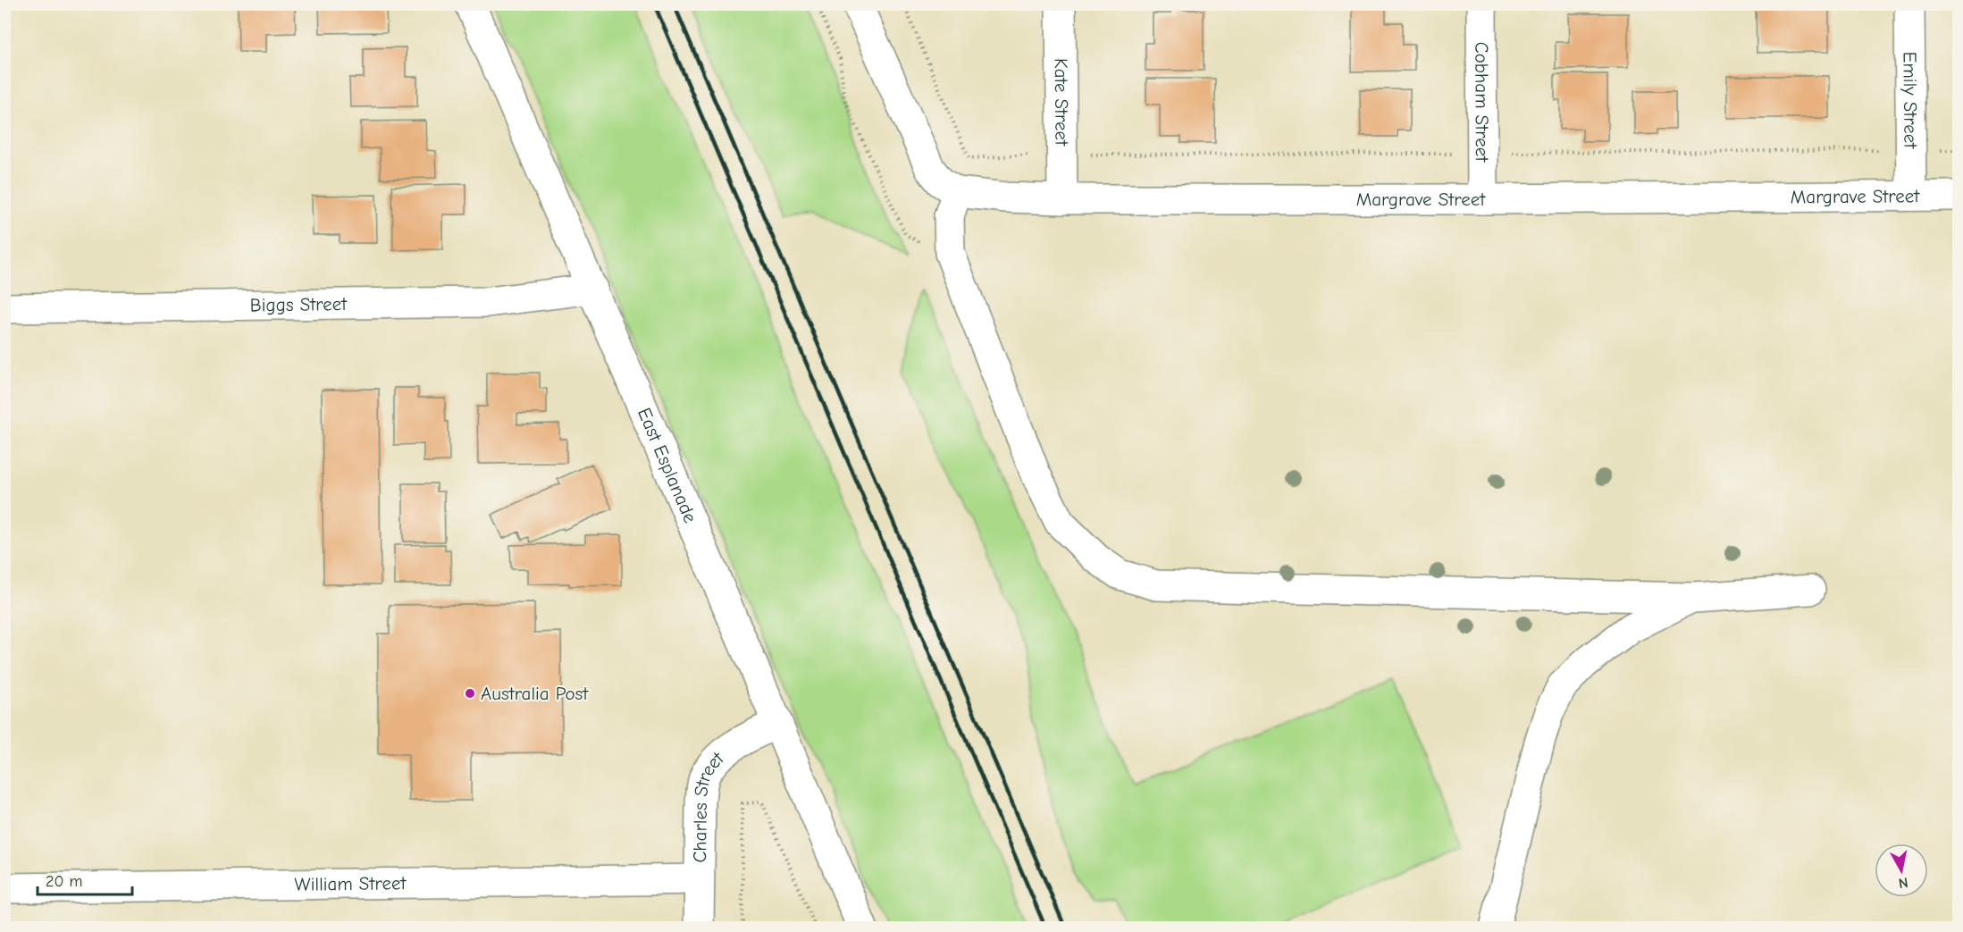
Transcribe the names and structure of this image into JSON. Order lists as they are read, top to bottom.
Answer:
{
  "streets": {
    "street": [
      "Emily Street",
      "Kate Street",
      "Cobham Street",
      "Margrave Street",
      "Biggs Street",
      "East Esplanade",
      "Charles Street",
      "William Street"
    ]
  },
  "crossings": [
    ["Emily Street", "Margrave Street"],
    ["Kate Street", "Margrave Street"],
    ["Cobham Street", "Margrave Street"],
    ["Biggs Street", "East Esplanade"],
    ["East Esplanade", "Charles Street"],
    ["Charles Street", "William Street"]
  ],
  "places": ["Australia Post"],
  "scale_bar": "20 m",
  "north": "bottom"
}
